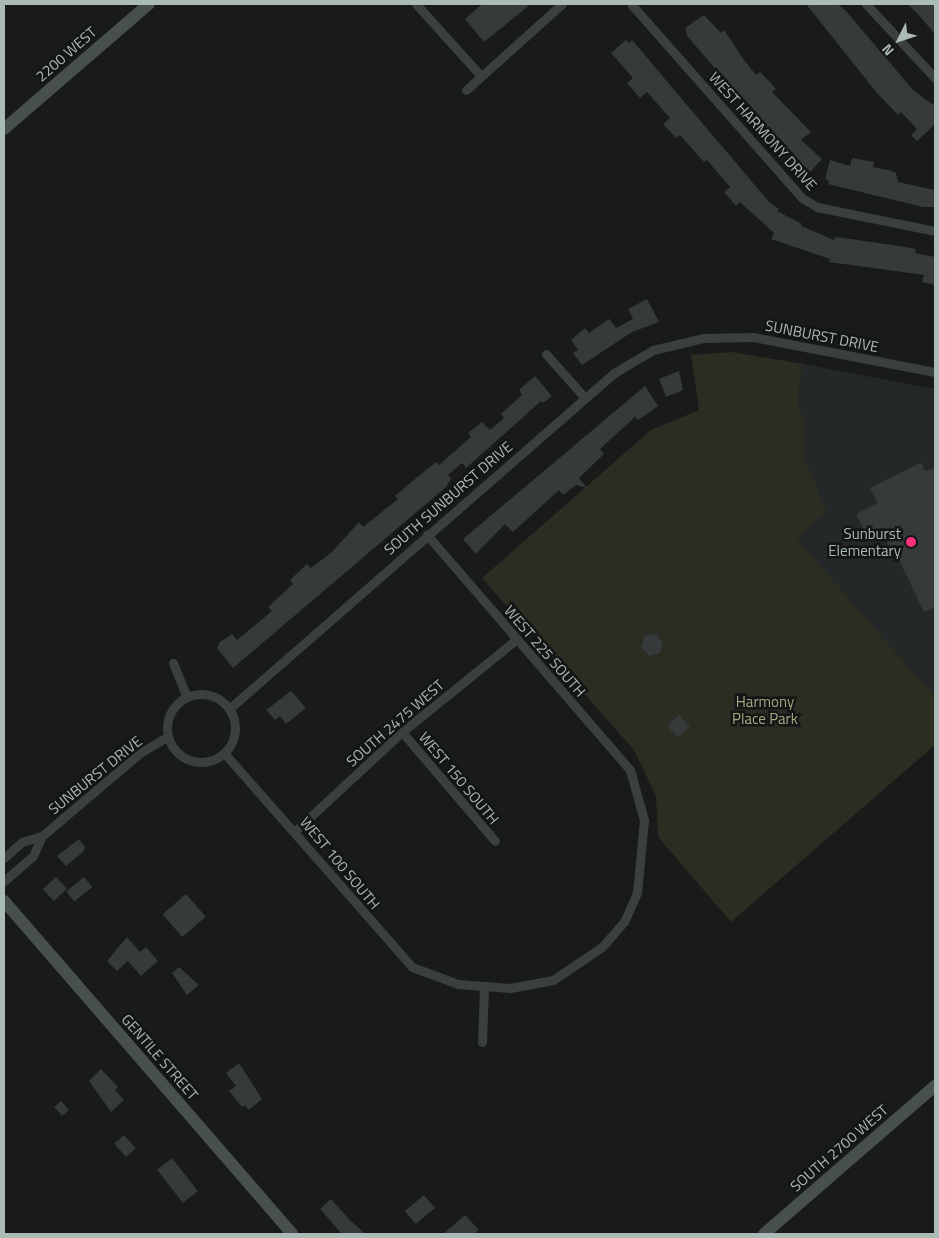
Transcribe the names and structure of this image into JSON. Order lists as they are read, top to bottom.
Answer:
{
  "streets": {
    "main road": ["2200 WEST", "GENTILE STREET", "SOUTH 2700 WEST"],
    "street": [
      "WEST HARMONY DRIVE",
      "SUNBURST DRIVE",
      "SOUTH SUNBURST DRIVE",
      "WEST 225 SOUTH",
      "SOUTH 2475 WEST",
      "WEST 150 SOUTH",
      "WEST 100 SOUTH"
    ]
  },
  "crossings": [
    ["SUNBURST DRIVE", "SOUTH SUNBURST DRIVE"],
    ["SUNBURST DRIVE", "WEST 100 SOUTH"],
    ["SOUTH SUNBURST DRIVE", "WEST 225 SOUTH"],
    ["SOUTH SUNBURST DRIVE", "WEST 100 SOUTH"],
    ["WEST 225 SOUTH", "SOUTH 2475 WEST"],
    ["WEST 225 SOUTH", "WEST 100 SOUTH"],
    ["SOUTH 2475 WEST", "WEST 150 SOUTH"],
    ["SOUTH 2475 WEST", "WEST 100 SOUTH"]
  ],
  "parks": ["Harmony Place Park"],
  "places": ["Sunburst Elementary"],
  "north": "bottom left"
}
